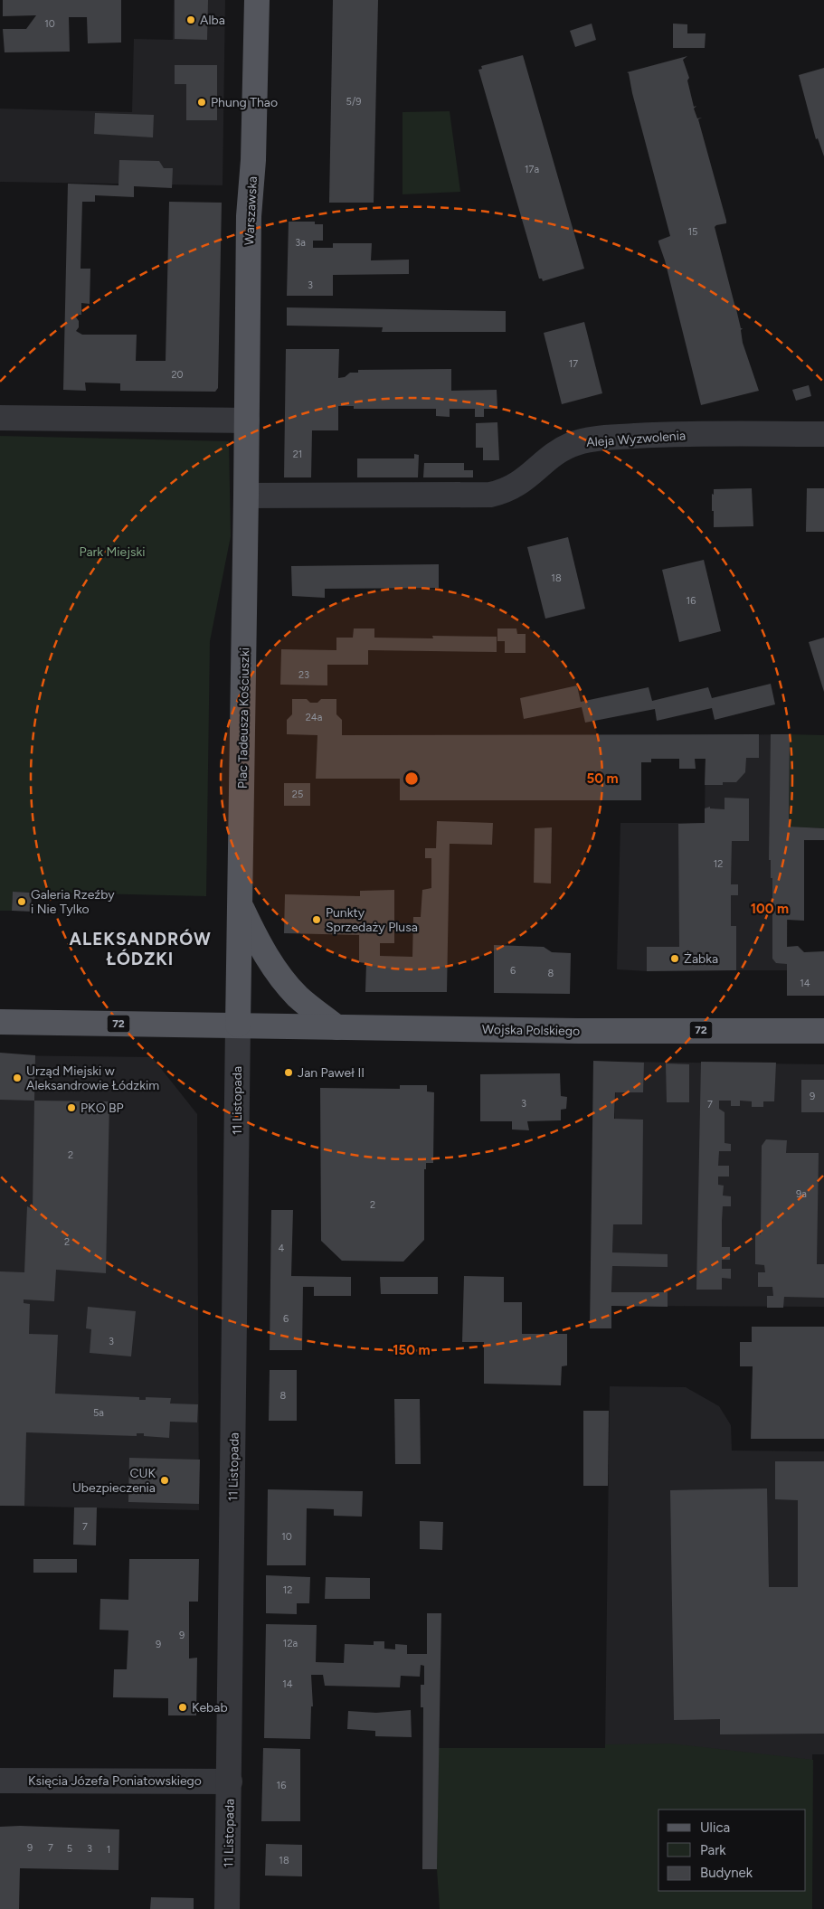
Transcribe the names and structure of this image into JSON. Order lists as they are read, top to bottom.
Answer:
{
  "streets": {
    "main road": [
      "Warszawska",
      "Plac Tadeusza Kościuszki",
      "72",
      "Wojska Polskiego"
    ],
    "street": ["Aleja Wyzwolenia", "11 Listopada", "Księcia Józefa Poniatowskiego"]
  },
  "crossings": [
    ["Warszawska", "Plac Tadeusza Kościuszki"],
    ["Aleja Wyzwolenia", "Plac Tadeusza Kościuszki"],
    ["Plac Tadeusza Kościuszki", "72"],
    ["Plac Tadeusza Kościuszki", "Wojska Polskiego"],
    ["Plac Tadeusza Kościuszki", "11 Listopada"],
    ["72", "Wojska Polskiego"],
    ["72", "11 Listopada"],
    ["Wojska Polskiego", "11 Listopada"],
    ["11 Listopada", "Księcia Józefa Poniatowskiego"]
  ],
  "districts": ["ALEKSANDRÓW ŁÓDZKI"],
  "parks": ["Park Miejski"],
  "places": [
    "Alba",
    "Phung Thao",
    "Galeria Rzeźby i Nie Tylko",
    "Punkty Sprzedaży Plusa",
    "Żabka",
    "Jan Paweł II",
    "Urząd Miejski w Aleksandrowie Łódzkim",
    "PKO BP",
    "CUK Ubezpieczenia",
    "Kebab"
  ],
  "house_numbers": [
    "10",
    "5/9",
    "17a",
    "15",
    "3a",
    "3",
    "17",
    "20",
    "21",
    "18",
    "16",
    "23",
    "24a",
    "25",
    "12",
    "6",
    "8",
    "14",
    "9",
    "3",
    "7",
    "2",
    "9a",
    "2",
    "2",
    "4",
    "6",
    "3",
    "8",
    "5a",
    "7",
    "10",
    "12",
    "9",
    "12a",
    "9",
    "14",
    "16",
    "9",
    "7",
    "5",
    "3",
    "1",
    "18"
  ],
  "legend": ["Ulica", "Park", "Budynek"],
  "rings": ["50 m", "100 m", "150 m"]
}
